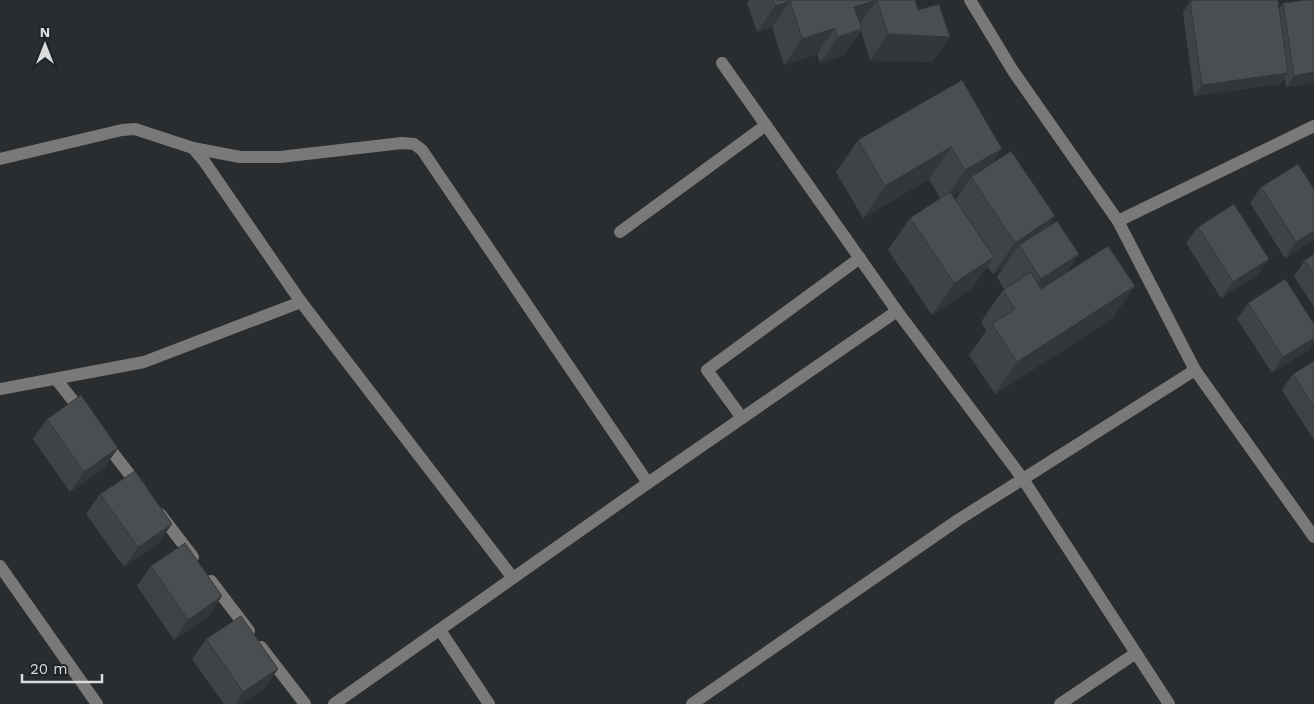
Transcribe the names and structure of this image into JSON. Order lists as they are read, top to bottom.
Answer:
{
  "scale_bar": "20 m",
  "north": "top"
}
